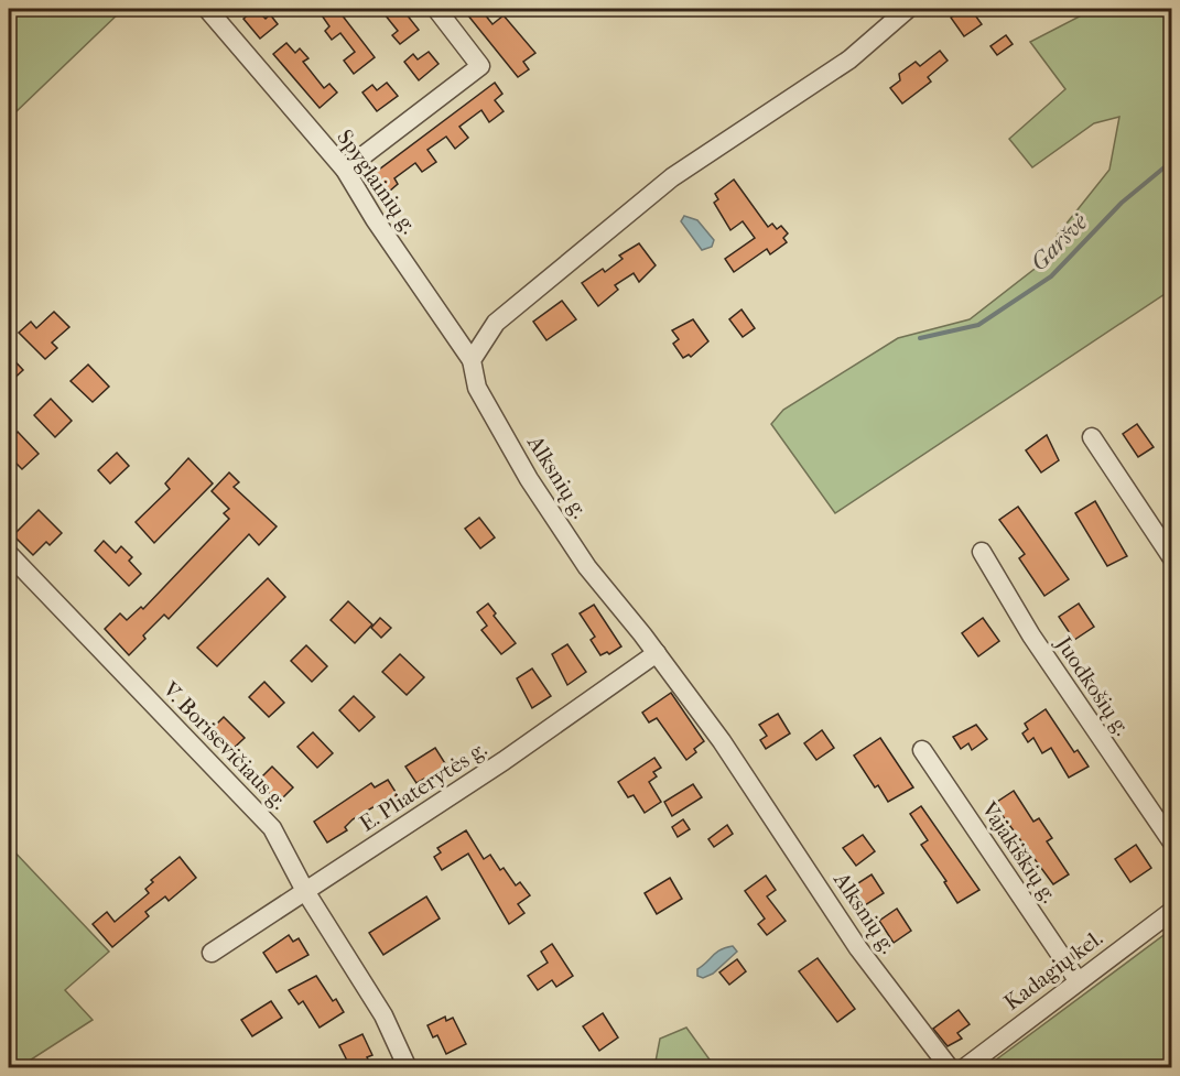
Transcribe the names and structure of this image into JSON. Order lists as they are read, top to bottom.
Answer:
{
  "streets": {
    "street": [
      "Spyglainių g.",
      "Alksnių g.",
      "Juodkošių g.",
      "V. Borisevičiaus g.",
      "E. Pliaterytės g.",
      "Vajakiškių g.",
      "Kadagių kel."
    ]
  },
  "crossings": [
    ["Spyglainių g.", "Alksnių g."],
    ["Alksnių g.", "E. Pliaterytės g."],
    ["V. Borisevičiaus g.", "E. Pliaterytės g."],
    ["Vajakiškių g.", "Kadagių kel."]
  ],
  "water": ["Garšvė"]
}
